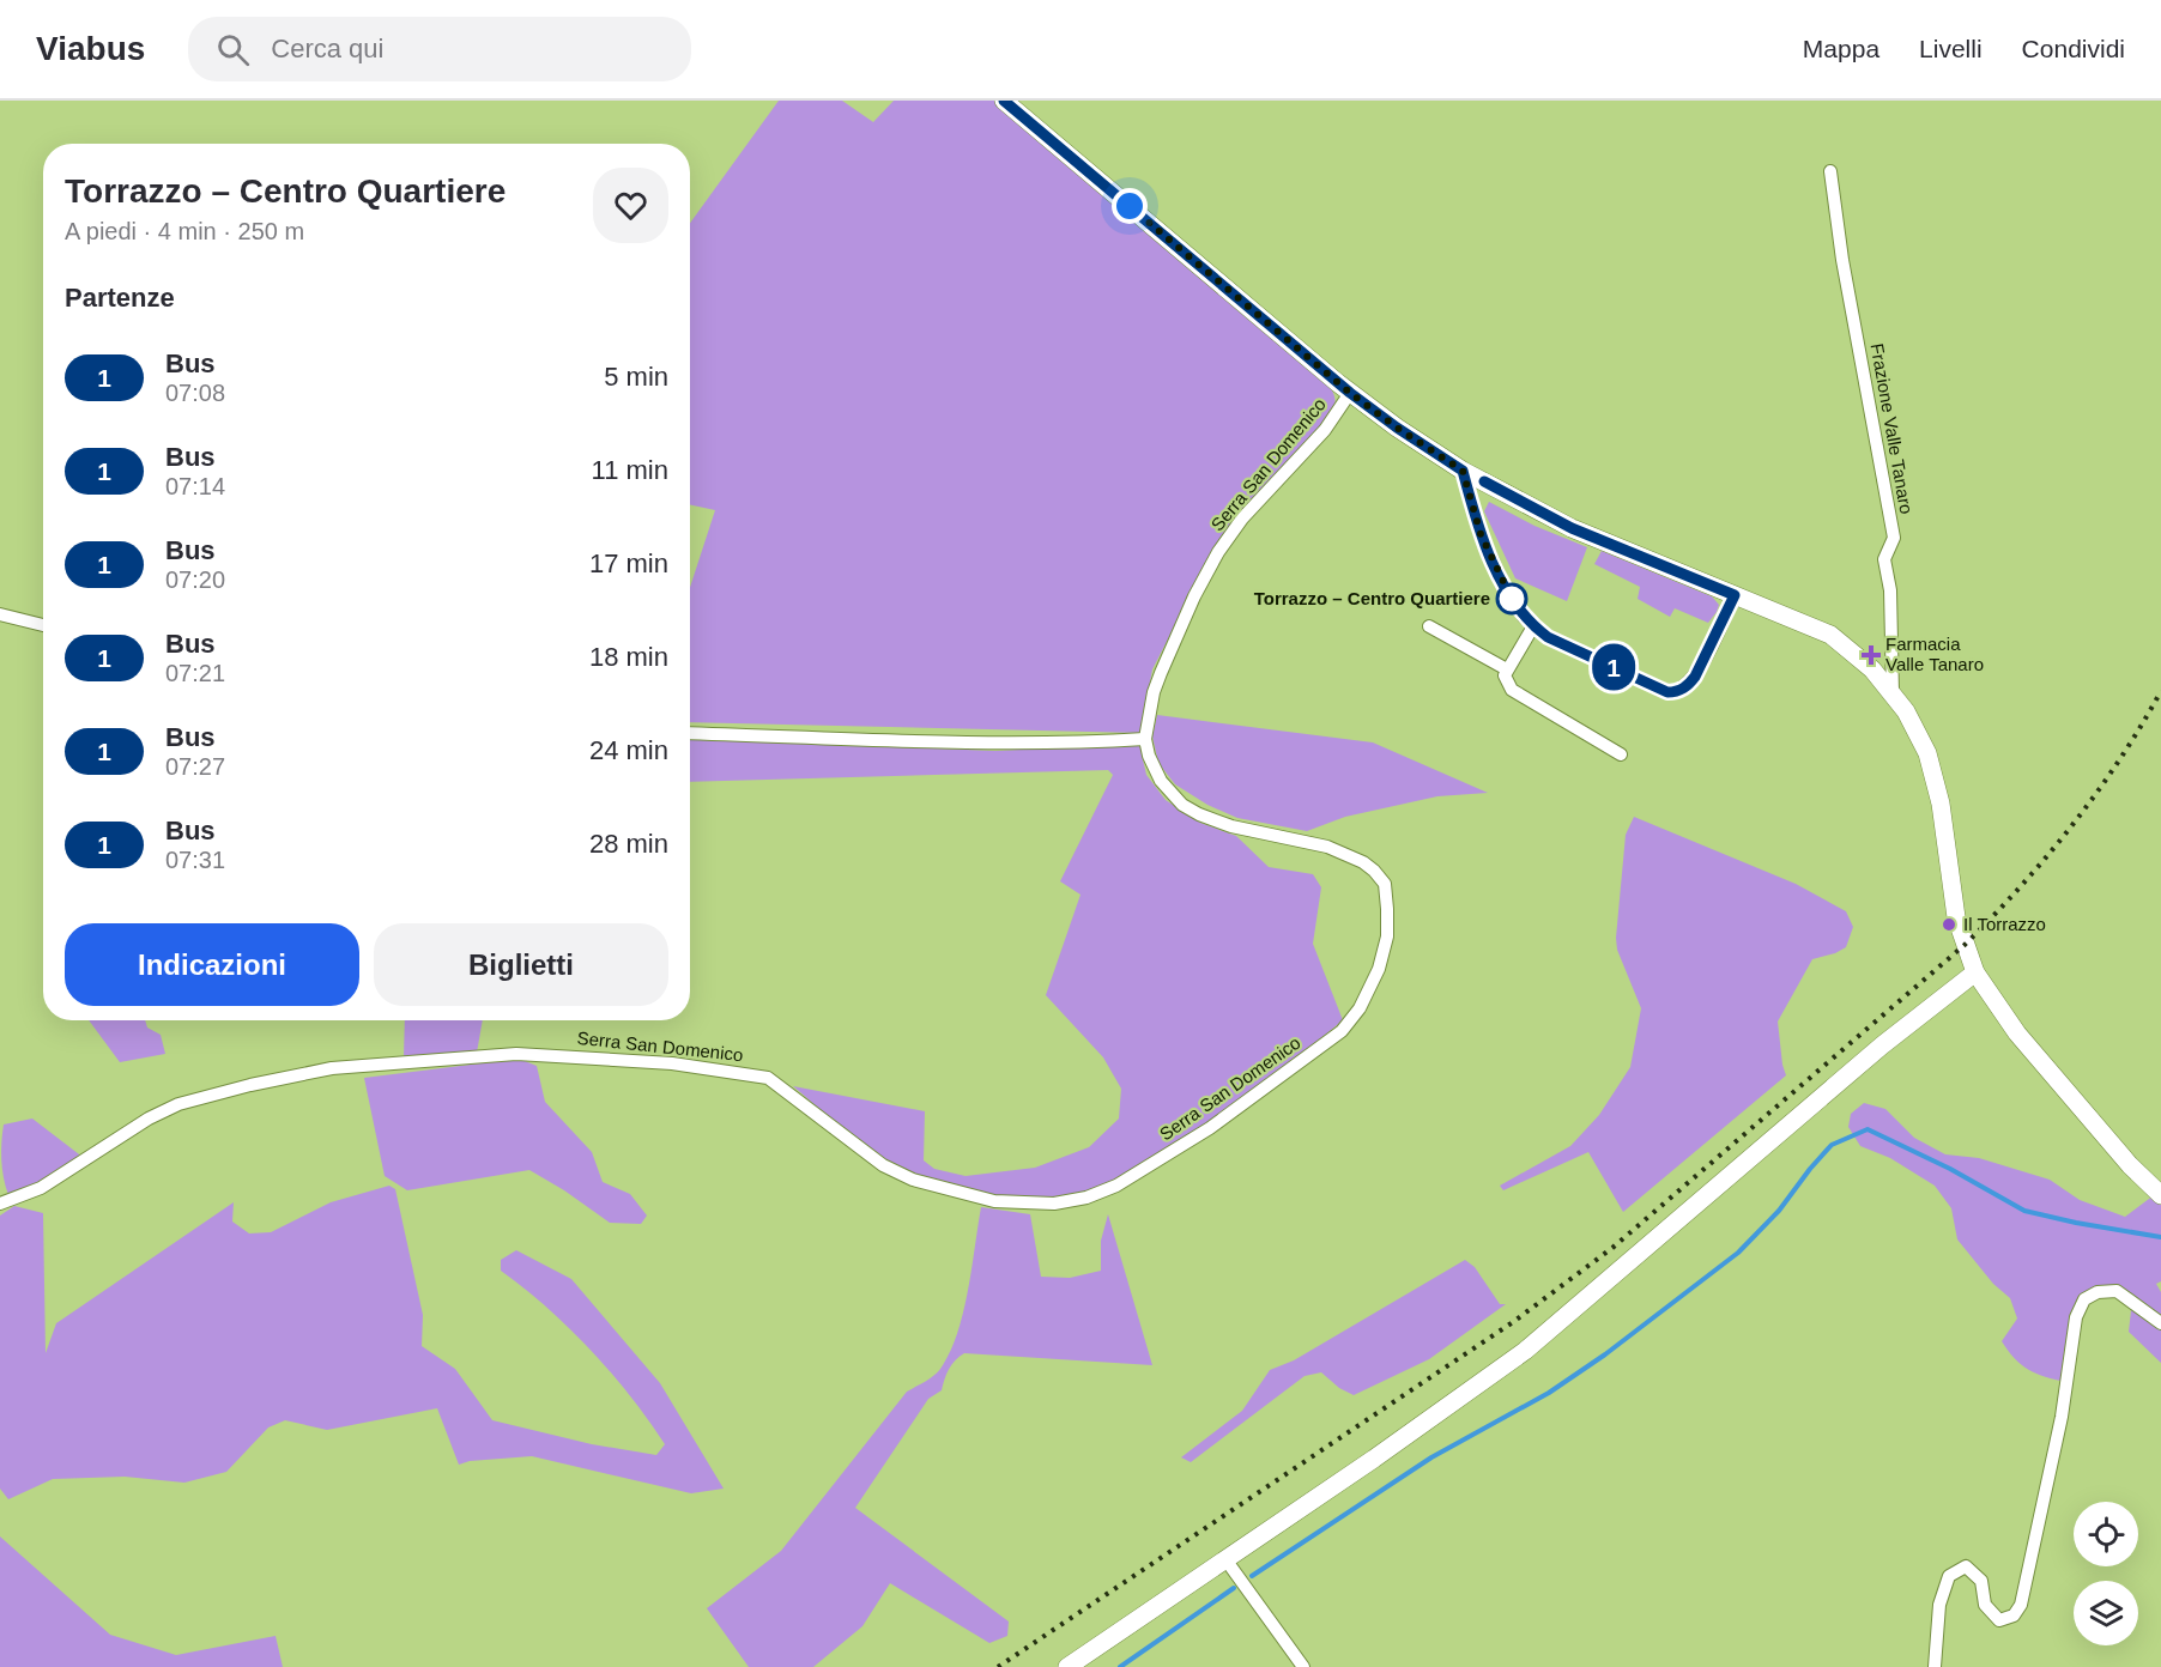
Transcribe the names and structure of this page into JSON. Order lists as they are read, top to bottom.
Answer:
{
  "streets": {
    "street": ["Frazione Valle Tanaro", "Serra San Domenico"]
  },
  "places": {
    "other": ["Torrazzo – Centro Quartiere", "Il Torrazzo"],
    "health": ["Farmacia Valle Tanaro"]
  },
  "lines": ["bus line 1"],
  "page": {
    "header": "Viabus",
    "search": "Cerca qui",
    "nav": ["Mappa", "Livelli", "Condividi"],
    "on_map": "1",
    "heading": [
      ["Torrazzo – Centro Quartiere", "A piedi · 4 min · 250 m"],
      "Partenze"
    ],
    "list": [
      {
        "mark": "1",
        "name": "Bus",
        "note": "07:08",
        "value": "5 min"
      },
      {
        "mark": "1",
        "name": "Bus",
        "note": "07:14",
        "value": "11 min"
      },
      {
        "mark": "1",
        "name": "Bus",
        "note": "07:20",
        "value": "17 min"
      },
      {
        "mark": "1",
        "name": "Bus",
        "note": "07:21",
        "value": "18 min"
      },
      {
        "mark": "1",
        "name": "Bus",
        "note": "07:27",
        "value": "24 min"
      },
      {
        "mark": "1",
        "name": "Bus",
        "note": "07:31",
        "value": "28 min"
      }
    ],
    "buttons": ["Indicazioni", "Biglietti"]
  }
}
